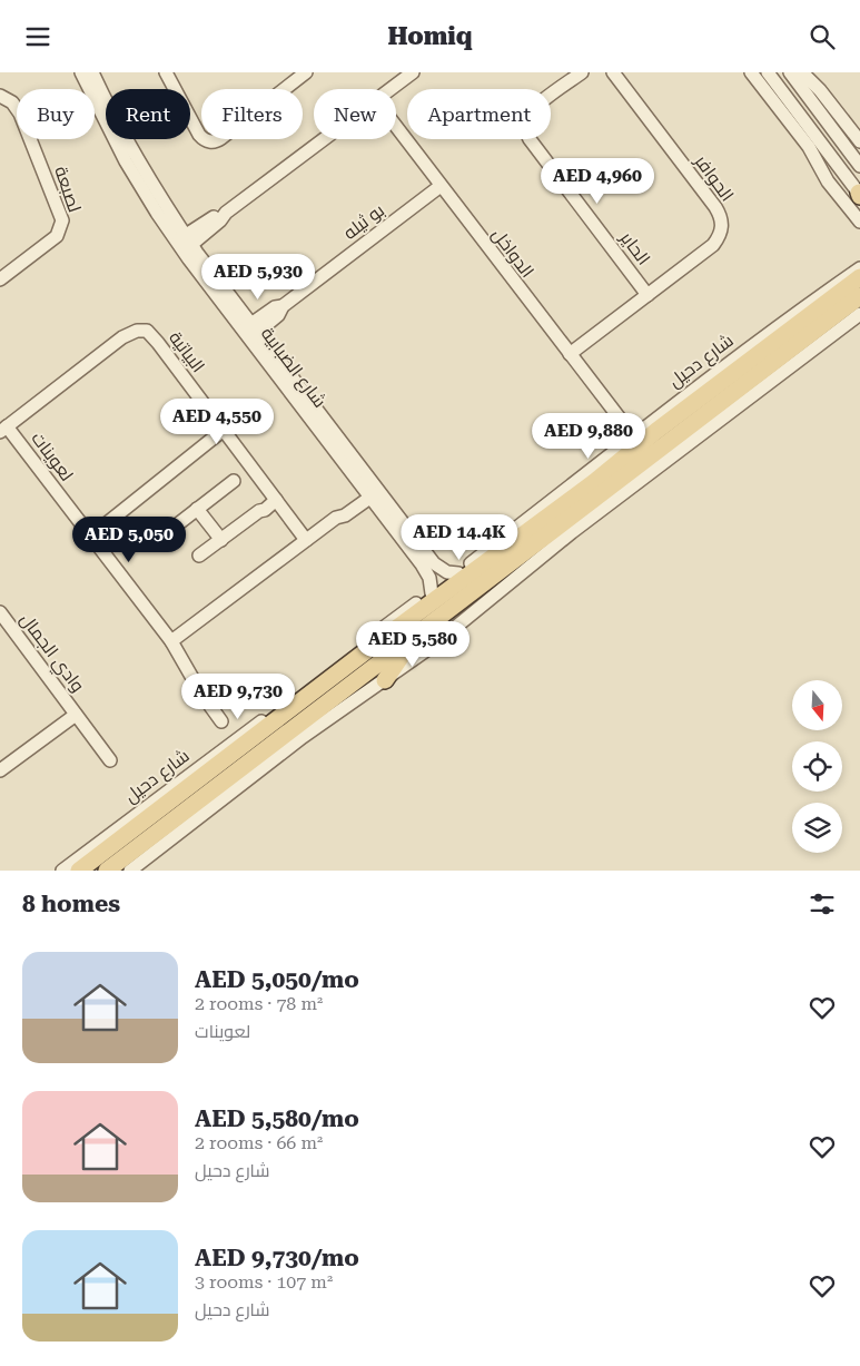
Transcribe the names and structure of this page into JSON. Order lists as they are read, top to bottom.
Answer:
{
  "streets": {
    "main road": ["شارع دحيل"],
    "street": [
      "الحوافر",
      "لصبعة",
      "بو ثيله",
      "الحاير",
      "الدواخل",
      "البياتية",
      "شارع الضبابية",
      "لعوينات",
      "وادي الجمال"
    ]
  },
  "crossings": [
    ["الحوافر", "الحاير"],
    ["الحوافر", "الدواخل"],
    ["بو ثيله", "الدواخل"],
    ["بو ثيله", "شارع الضبابية"],
    ["البياتية", "لعوينات"],
    ["شارع دحيل", "شارع الضبابية"]
  ],
  "north": "bottom",
  "page": {
    "header": "Homiq",
    "chip": [
      "Buy",
      "Rent",
      "Filters",
      "New",
      "Apartment"
    ],
    "price": [
      "AED 4,960",
      "AED 5,930",
      "AED 4,550",
      "AED 9,880",
      "AED 14.4K",
      "AED 5,050",
      "AED 5,580",
      "AED 9,730"
    ],
    "heading": "8 homes",
    "list": [
      {
        "name": "AED 5,050/mo",
        "note": "2 rooms · 78 m² · لعوينات"
      },
      {
        "name": "AED 5,580/mo",
        "note": "2 rooms · 66 m² · شارع دحيل"
      },
      {
        "name": "AED 9,730/mo",
        "note": "3 rooms · 107 m² · شارع دحيل"
      }
    ]
  }
}
